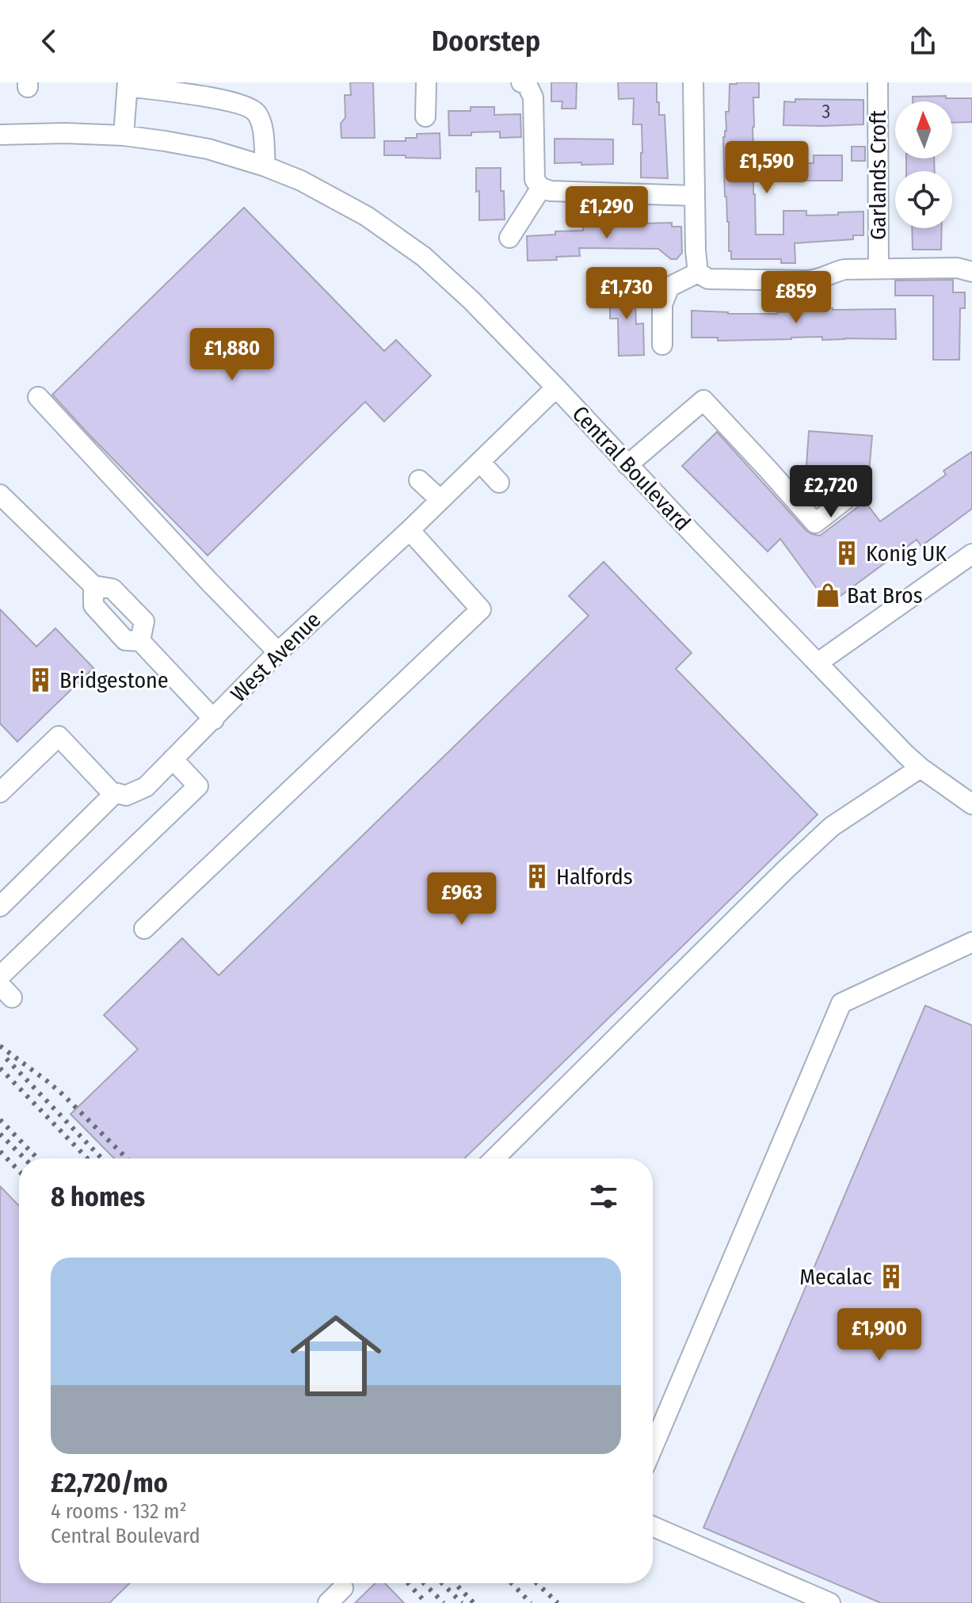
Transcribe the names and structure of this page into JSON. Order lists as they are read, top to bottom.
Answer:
{
  "streets": {
    "street": ["Garlands Croft", "Central Boulevard", "West Avenue"]
  },
  "crossings": [
    ["Central Boulevard", "West Avenue"]
  ],
  "places": {
    "building": [
      "Konig UK",
      "Bridgestone",
      "Halfords",
      "Mecalac"
    ],
    "shop": ["Bat Bros"]
  },
  "house_numbers": ["3"],
  "north": "top",
  "page": {
    "header": "Doorstep",
    "price": [
      "£1,590",
      "£1,290",
      "£1,730",
      "£859",
      "£1,880",
      "£2,720",
      "£963",
      "£1,900"
    ],
    "heading": "8 homes",
    "list": [
      {
        "name": "£2,720/mo",
        "note": "4 rooms · 132 m² · Central Boulevard"
      }
    ]
  }
}
